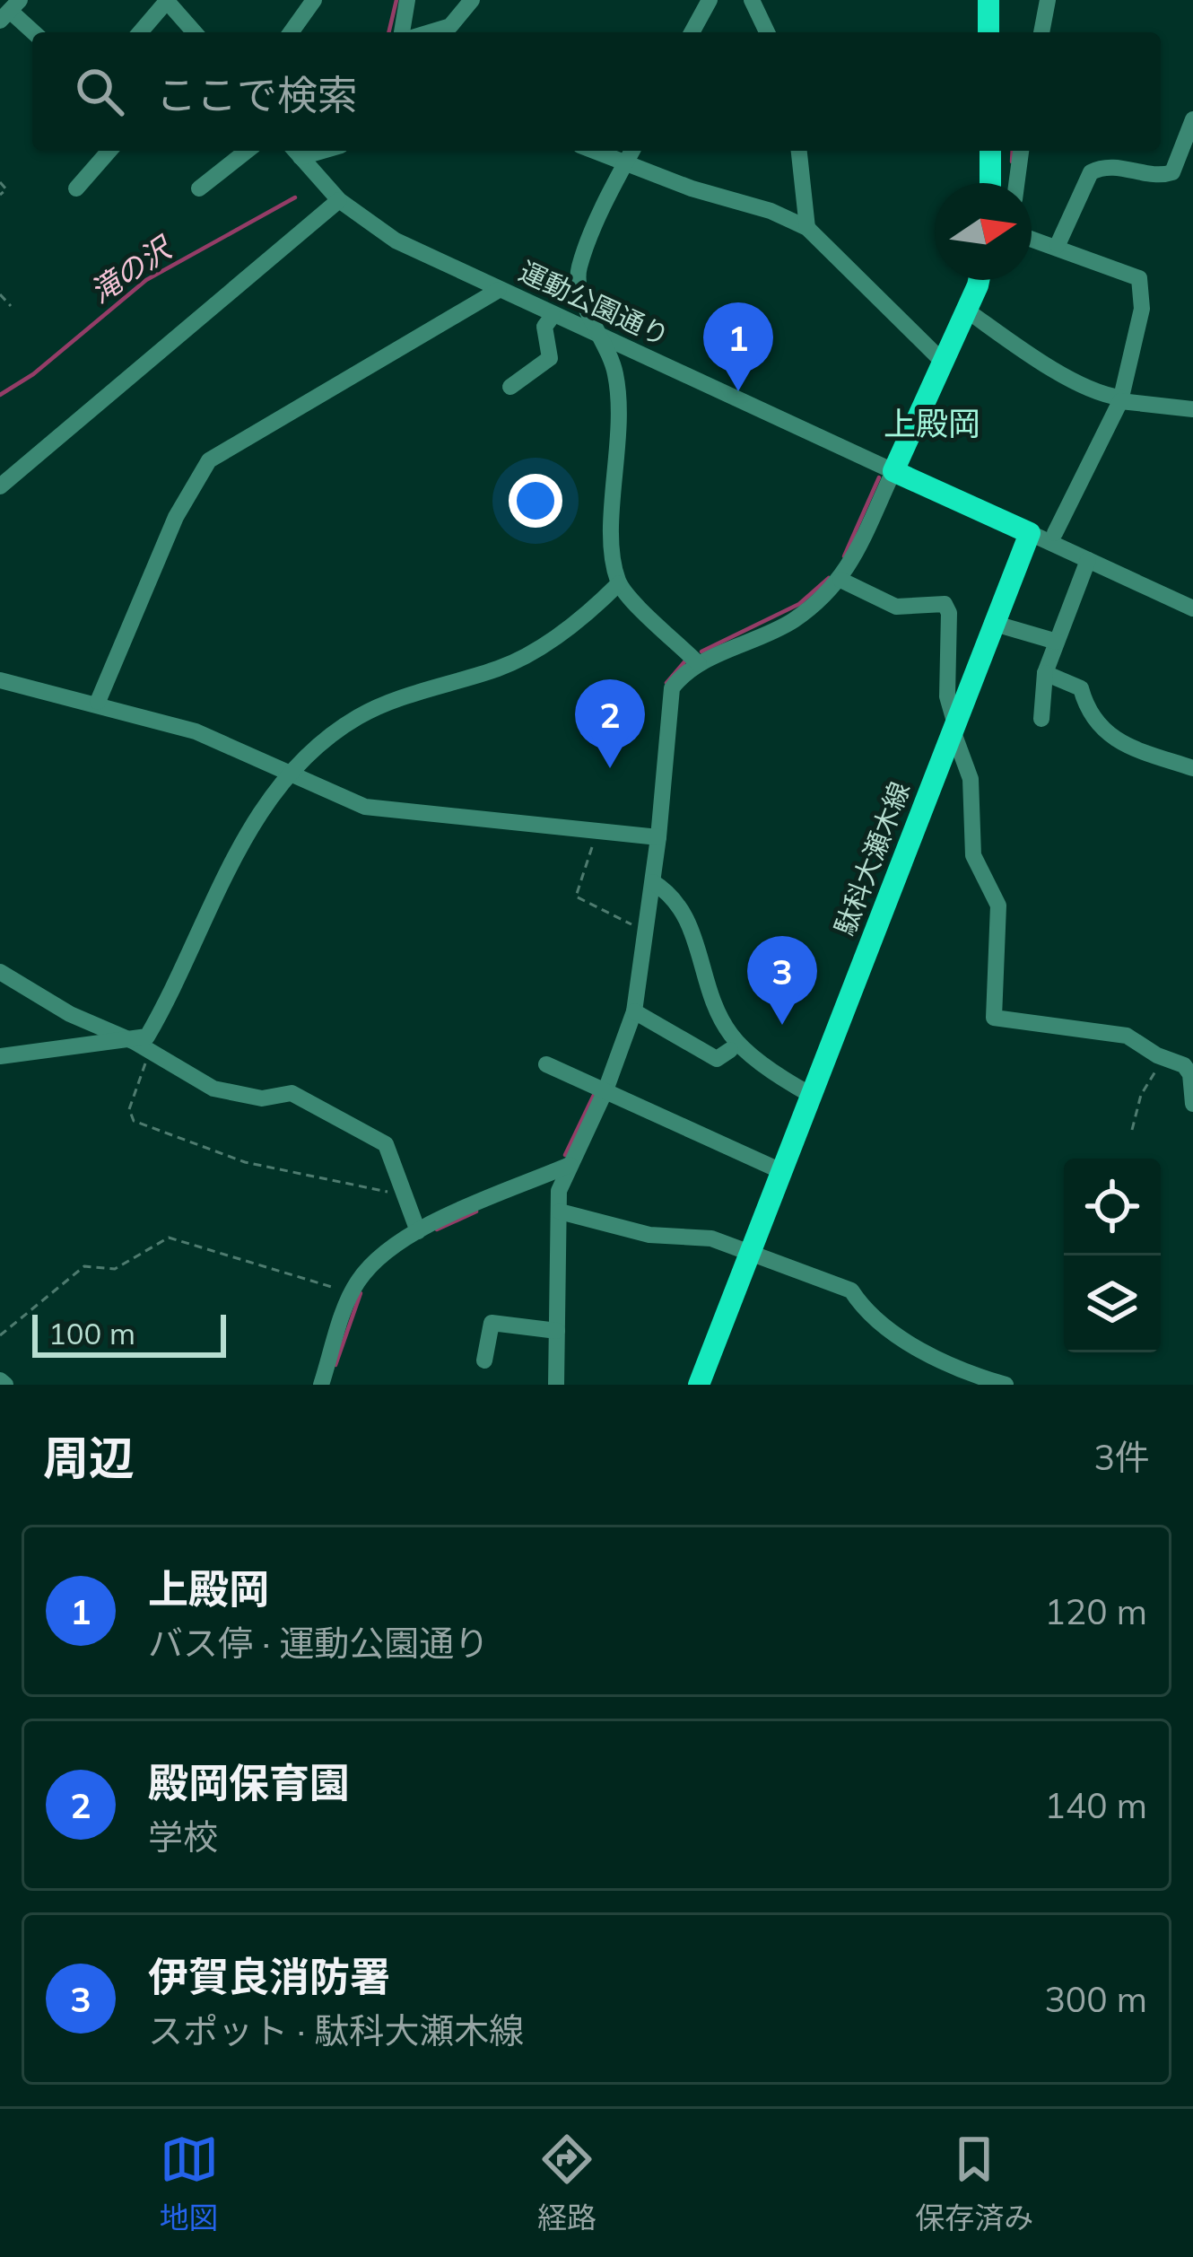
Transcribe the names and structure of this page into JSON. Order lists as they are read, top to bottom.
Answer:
{
  "streets": {
    "main road": ["運動公園通り", "駄科大瀬木線"]
  },
  "crossings": [
    ["運動公園通り", "駄科大瀬木線"]
  ],
  "districts": ["上殿岡"],
  "water": ["滝の沢"],
  "scale_bar": "100 m",
  "north": "right",
  "page": {
    "search": "ここで検索",
    "pins": ["1", "2", "3"],
    "scale": "100 m",
    "heading": ["周辺", "3件"],
    "list": [
      {
        "mark": "1",
        "name": "上殿岡",
        "note": "バス停 · 運動公園通り",
        "value": "120 m"
      },
      {
        "mark": "2",
        "name": "殿岡保育園",
        "note": "学校",
        "value": "140 m"
      },
      {
        "mark": "3",
        "name": "伊賀良消防署",
        "note": "スポット · 駄科大瀬木線",
        "value": "300 m"
      }
    ],
    "nav": ["地図", "経路", "保存済み"]
  }
}
